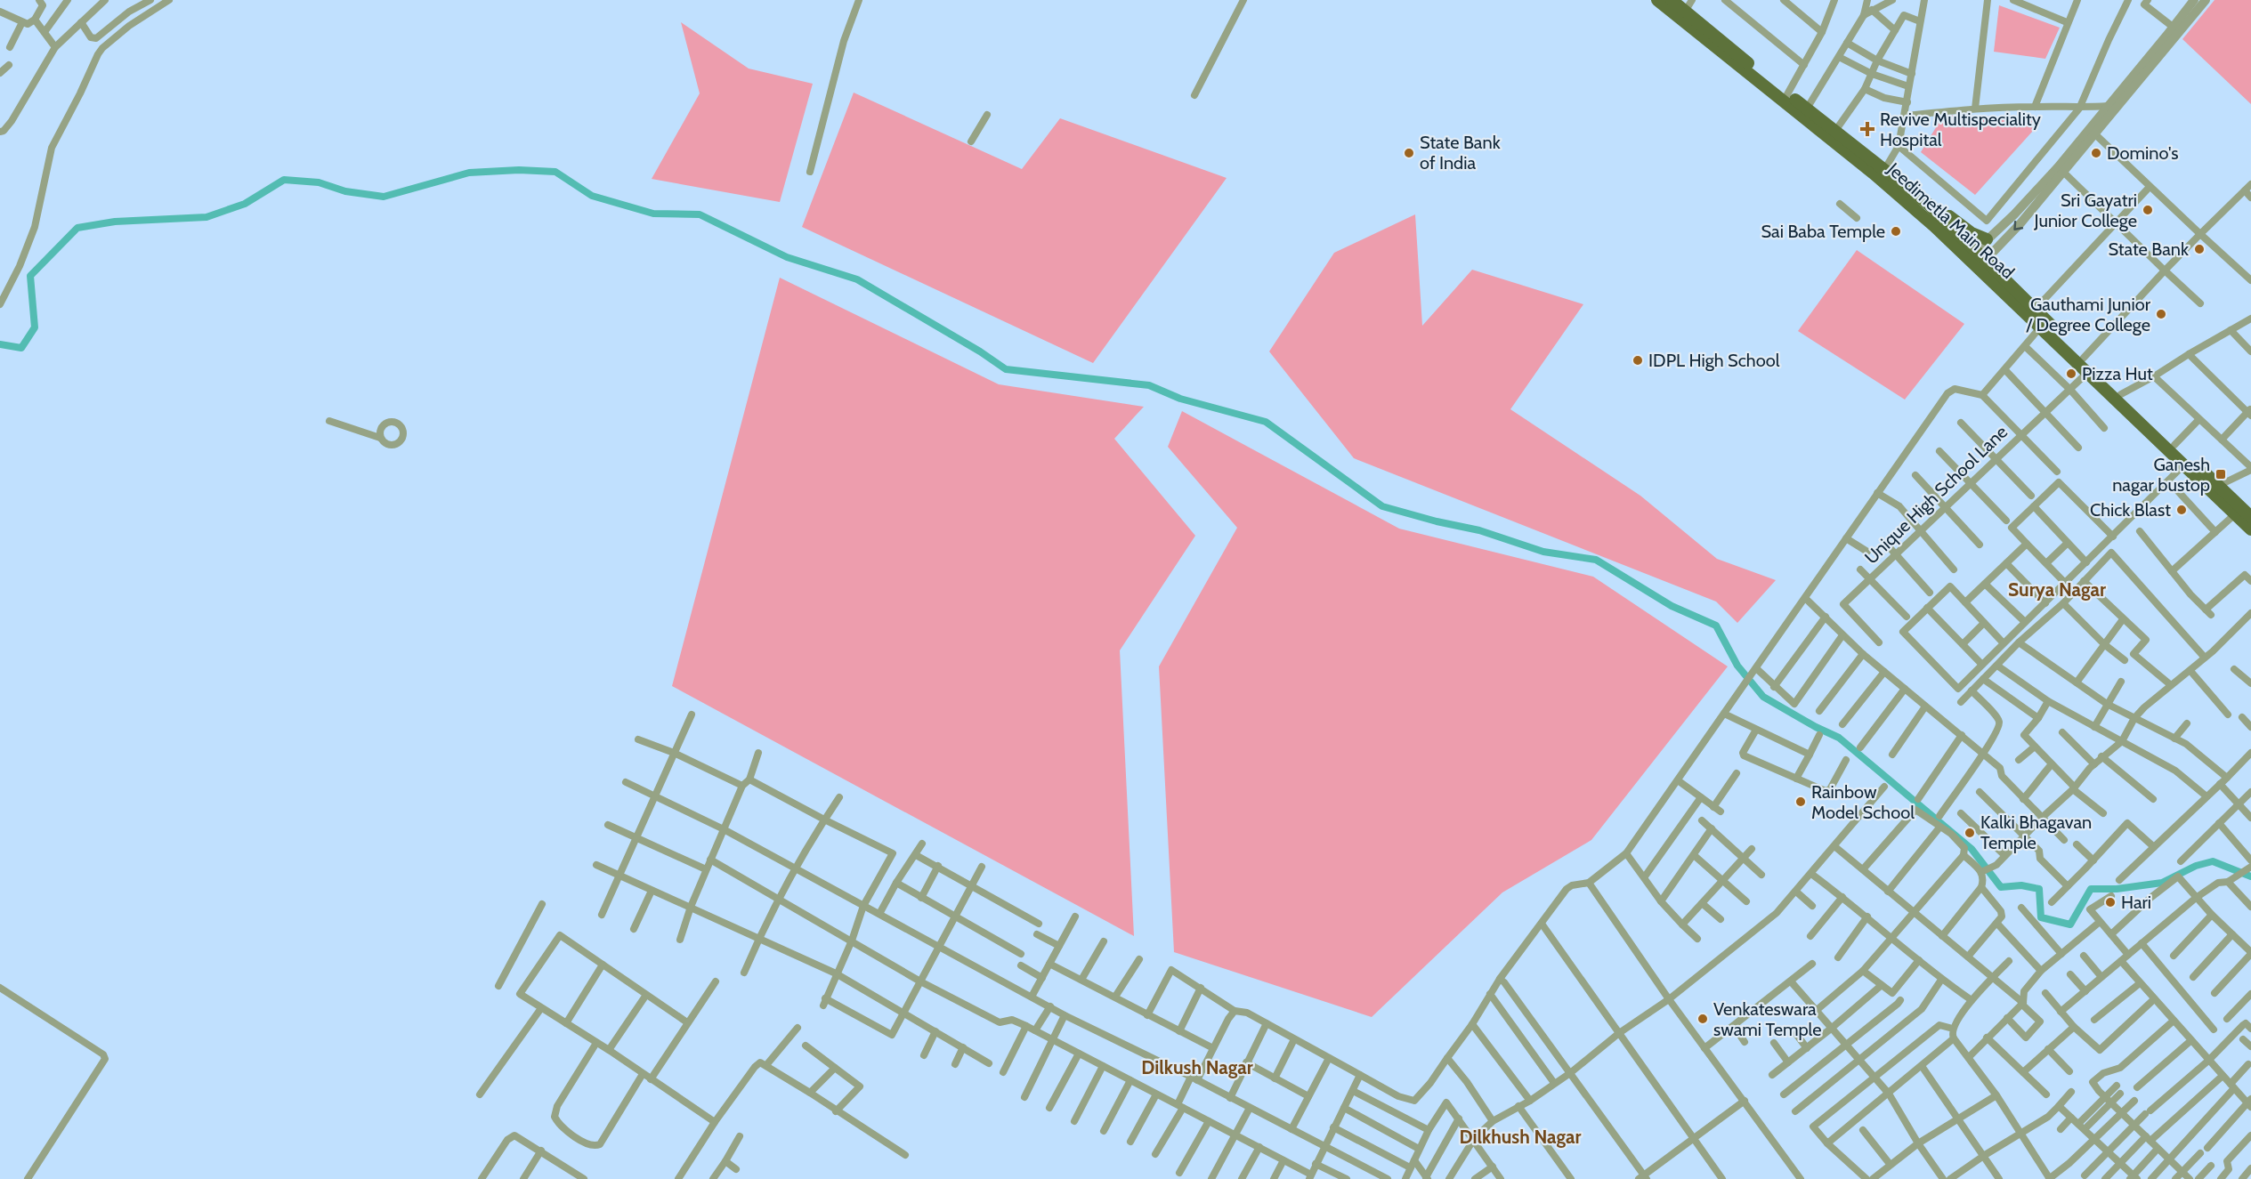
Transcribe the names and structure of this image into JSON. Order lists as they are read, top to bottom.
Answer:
{
  "streets": {
    "main road": ["Jeedimetla Main Road"],
    "street": ["Unique High School Lane"]
  },
  "crossings": [
    ["Jeedimetla Main Road", "Unique High School Lane"]
  ],
  "districts": ["Surya Nagar", "Dilkush Nagar", "Dilkhush Nagar"],
  "places": {
    "health": ["Revive Multispeciality Hospital"],
    "other": [
      "State Bank of India",
      "Domino's",
      "Sri Gayatri Junior College",
      "Sai Baba Temple",
      "State Bank",
      "Gauthami Junior / Degree College",
      "IDPL High School",
      "Pizza Hut",
      "Chick Blast",
      "Rainbow Model School",
      "Kalki Bhagavan Temple",
      "Hari",
      "Venkateswara swami Temple"
    ],
    "transit": ["Ganesh nagar bustop"]
  }
}
